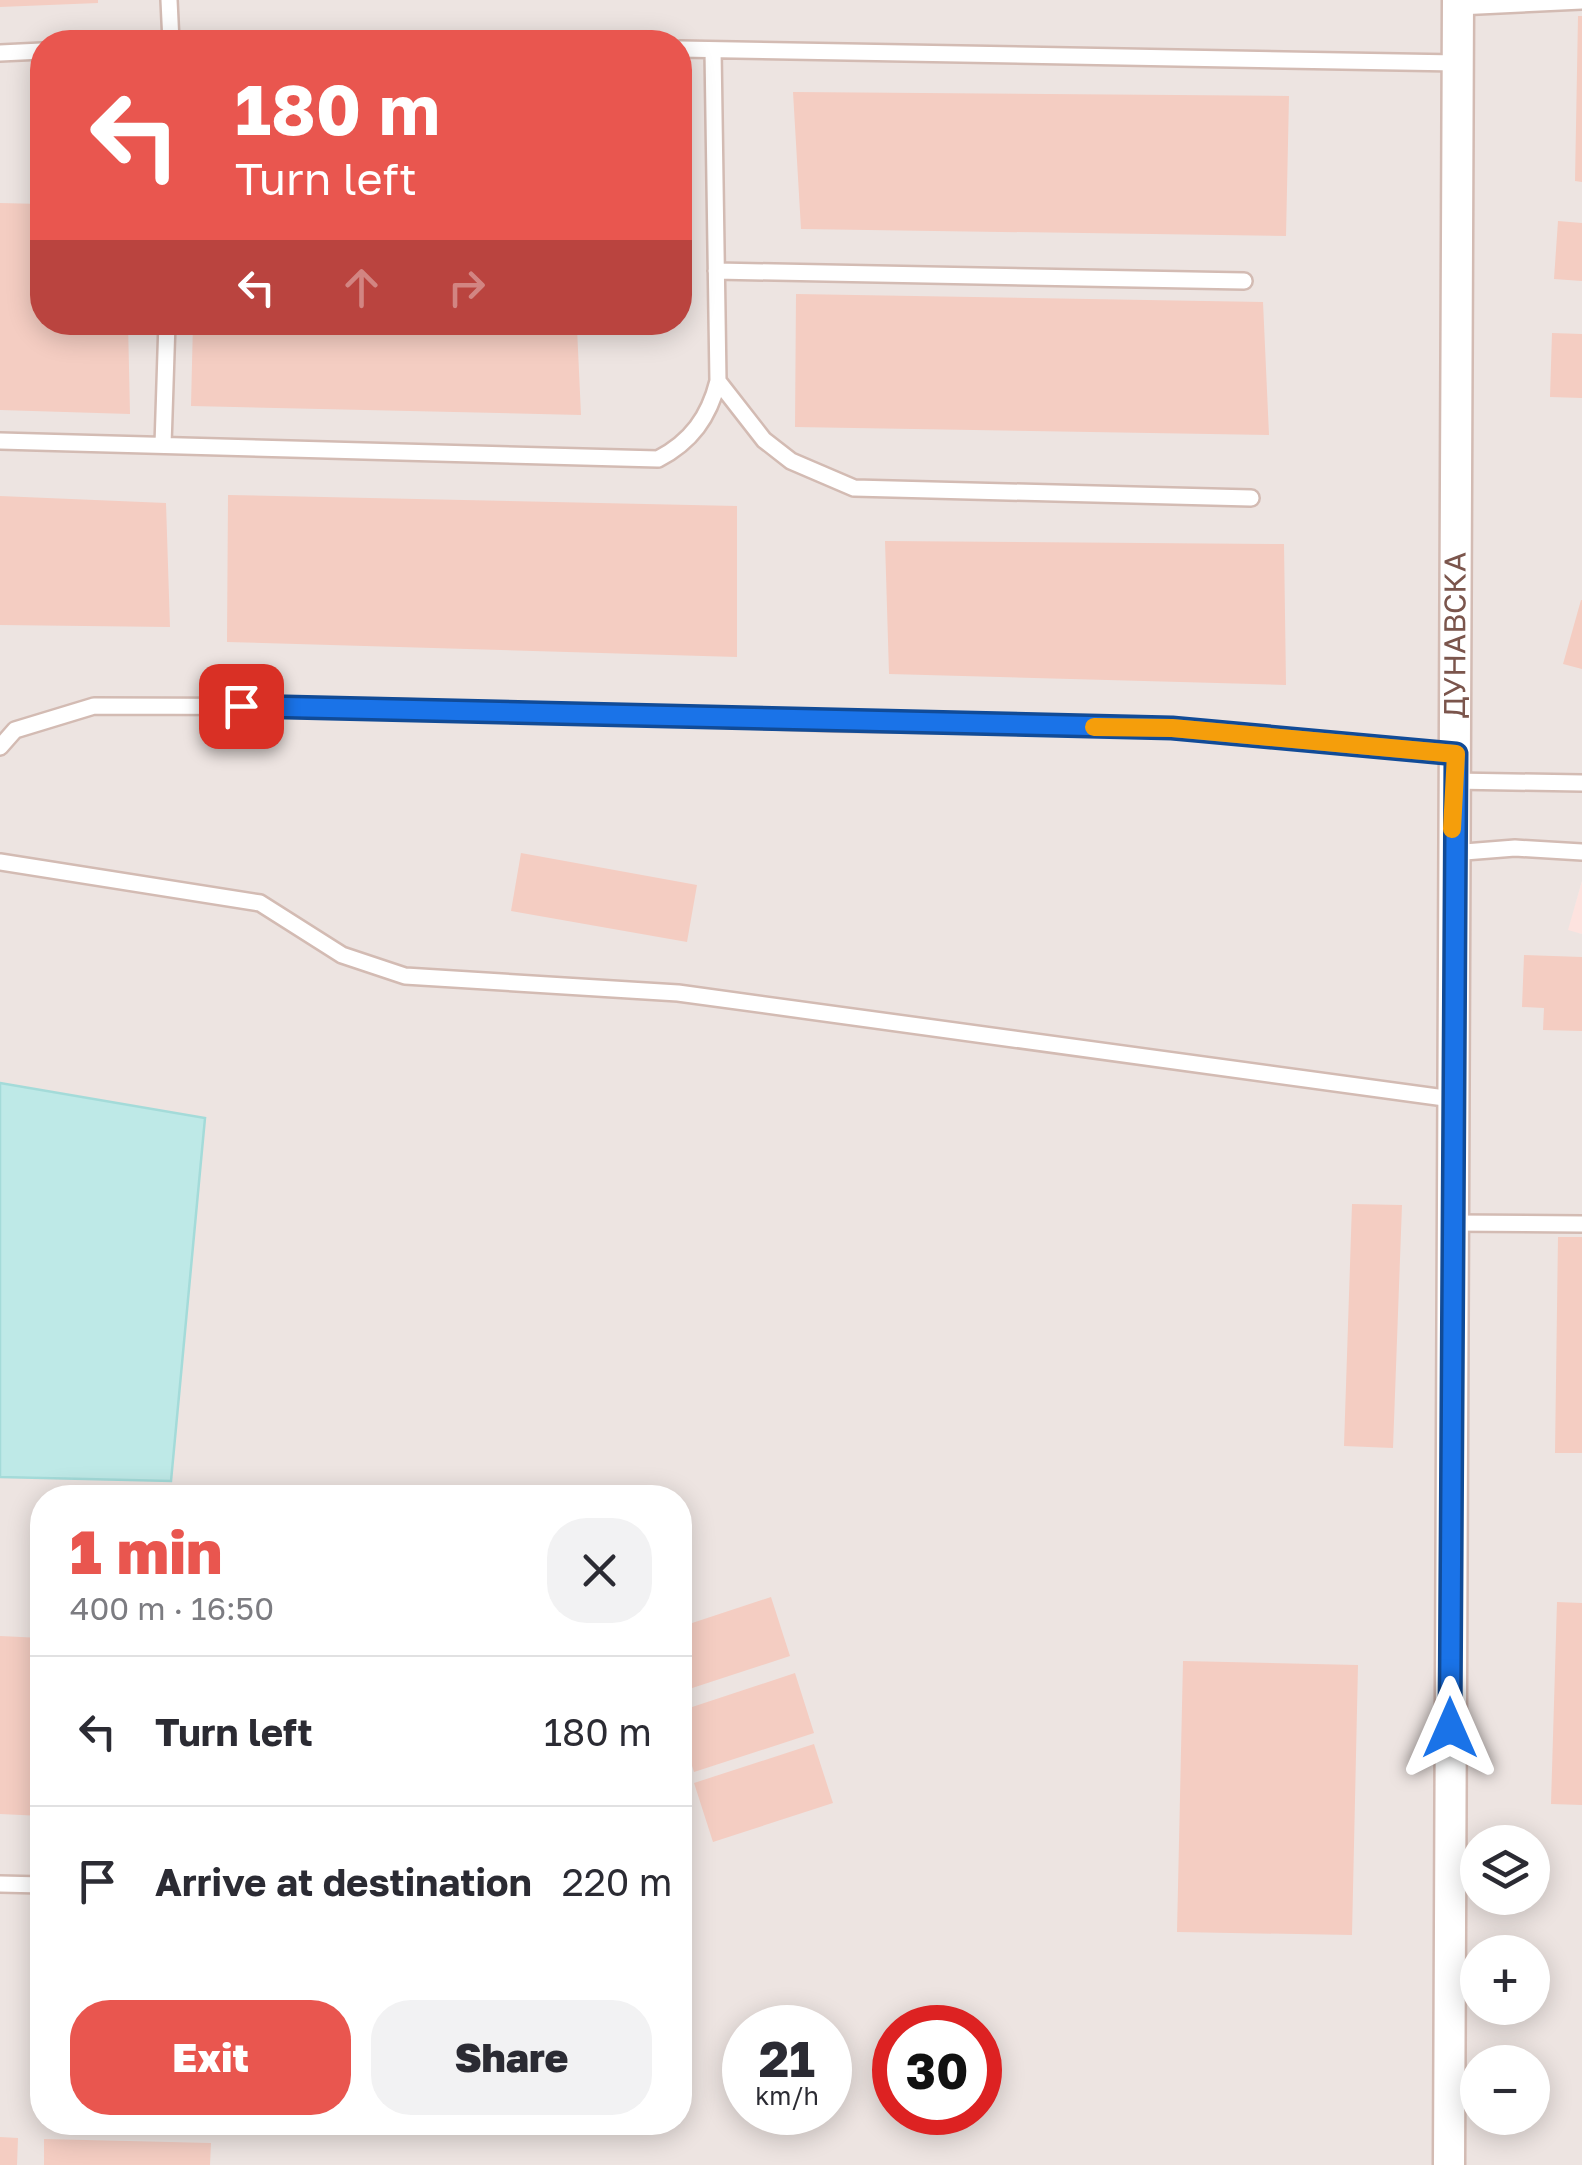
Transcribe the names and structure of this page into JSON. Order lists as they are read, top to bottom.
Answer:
{
  "streets": {
    "street": ["ДУНАВСКА"]
  },
  "page": {
    "turn": ["180 m", "Turn left"],
    "heading": ["1 min", "400 m · 16:50"],
    "list": [
      {
        "name": "Turn left",
        "value": "180 m"
      },
      {
        "name": "Arrive at destination",
        "value": "220 m"
      }
    ],
    "map_buttons": ["+", "−"],
    "buttons": ["Exit", "Share"],
    "speed": "21 km/h",
    "limit": "30"
  }
}
